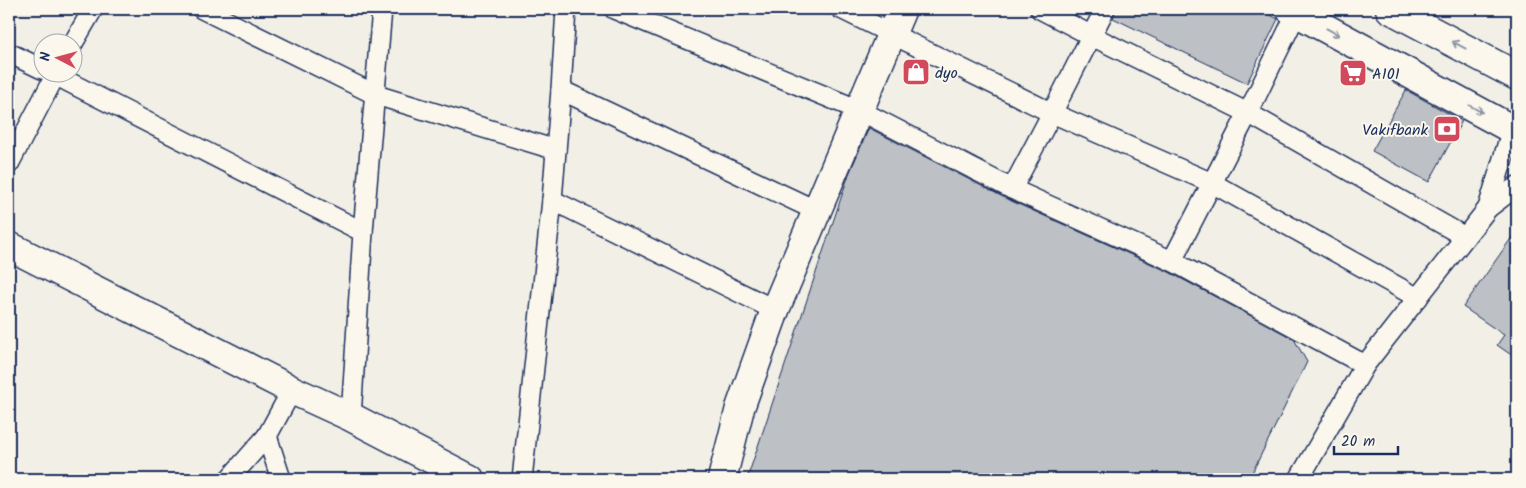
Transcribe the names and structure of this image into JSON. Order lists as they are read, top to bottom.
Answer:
{
  "places": {
    "shop": ["dyo"],
    "supermarket": ["A101"],
    "bank": ["Vakıfbank"]
  },
  "scale_bar": "20 m",
  "north": "left"
}
